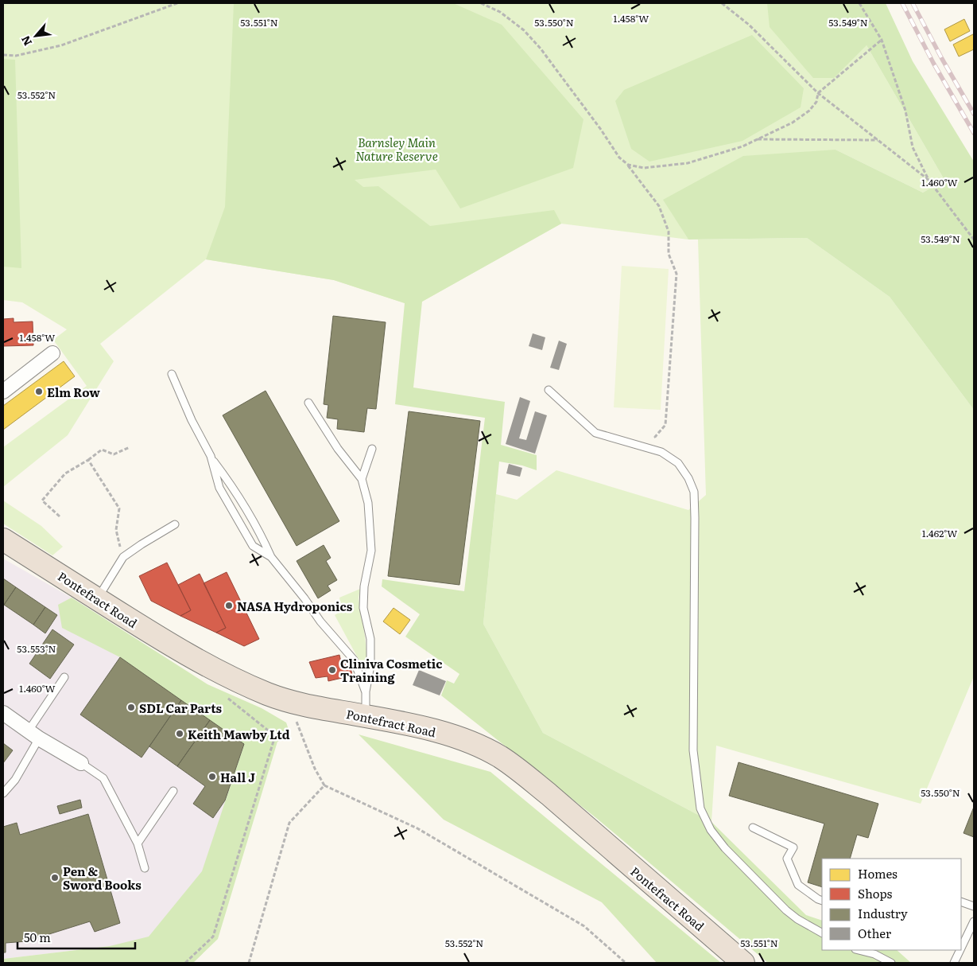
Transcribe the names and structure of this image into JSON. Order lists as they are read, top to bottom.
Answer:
{
  "streets": {
    "highway": ["Pontefract Road"]
  },
  "parks": ["Barnsley Main Nature Reserve"],
  "places": [
    "Elm Row",
    "NASA Hydroponics",
    "Cliniva Cosmetic Training",
    "SDL Car Parts",
    "Keith Mawby Ltd",
    "Hall J",
    "Pen & Sword Books"
  ],
  "legend": [
    "Homes",
    "Shops",
    "Industry",
    "Other"
  ],
  "scale_bar": "50 m",
  "north": "bottom left",
  "coordinates": [
    "1.458°W",
    "53.551°N",
    "53.550°N",
    "53.549°N",
    "53.552°N",
    "1.460°W",
    "1.462°W",
    "53.553°N"
  ]
}
